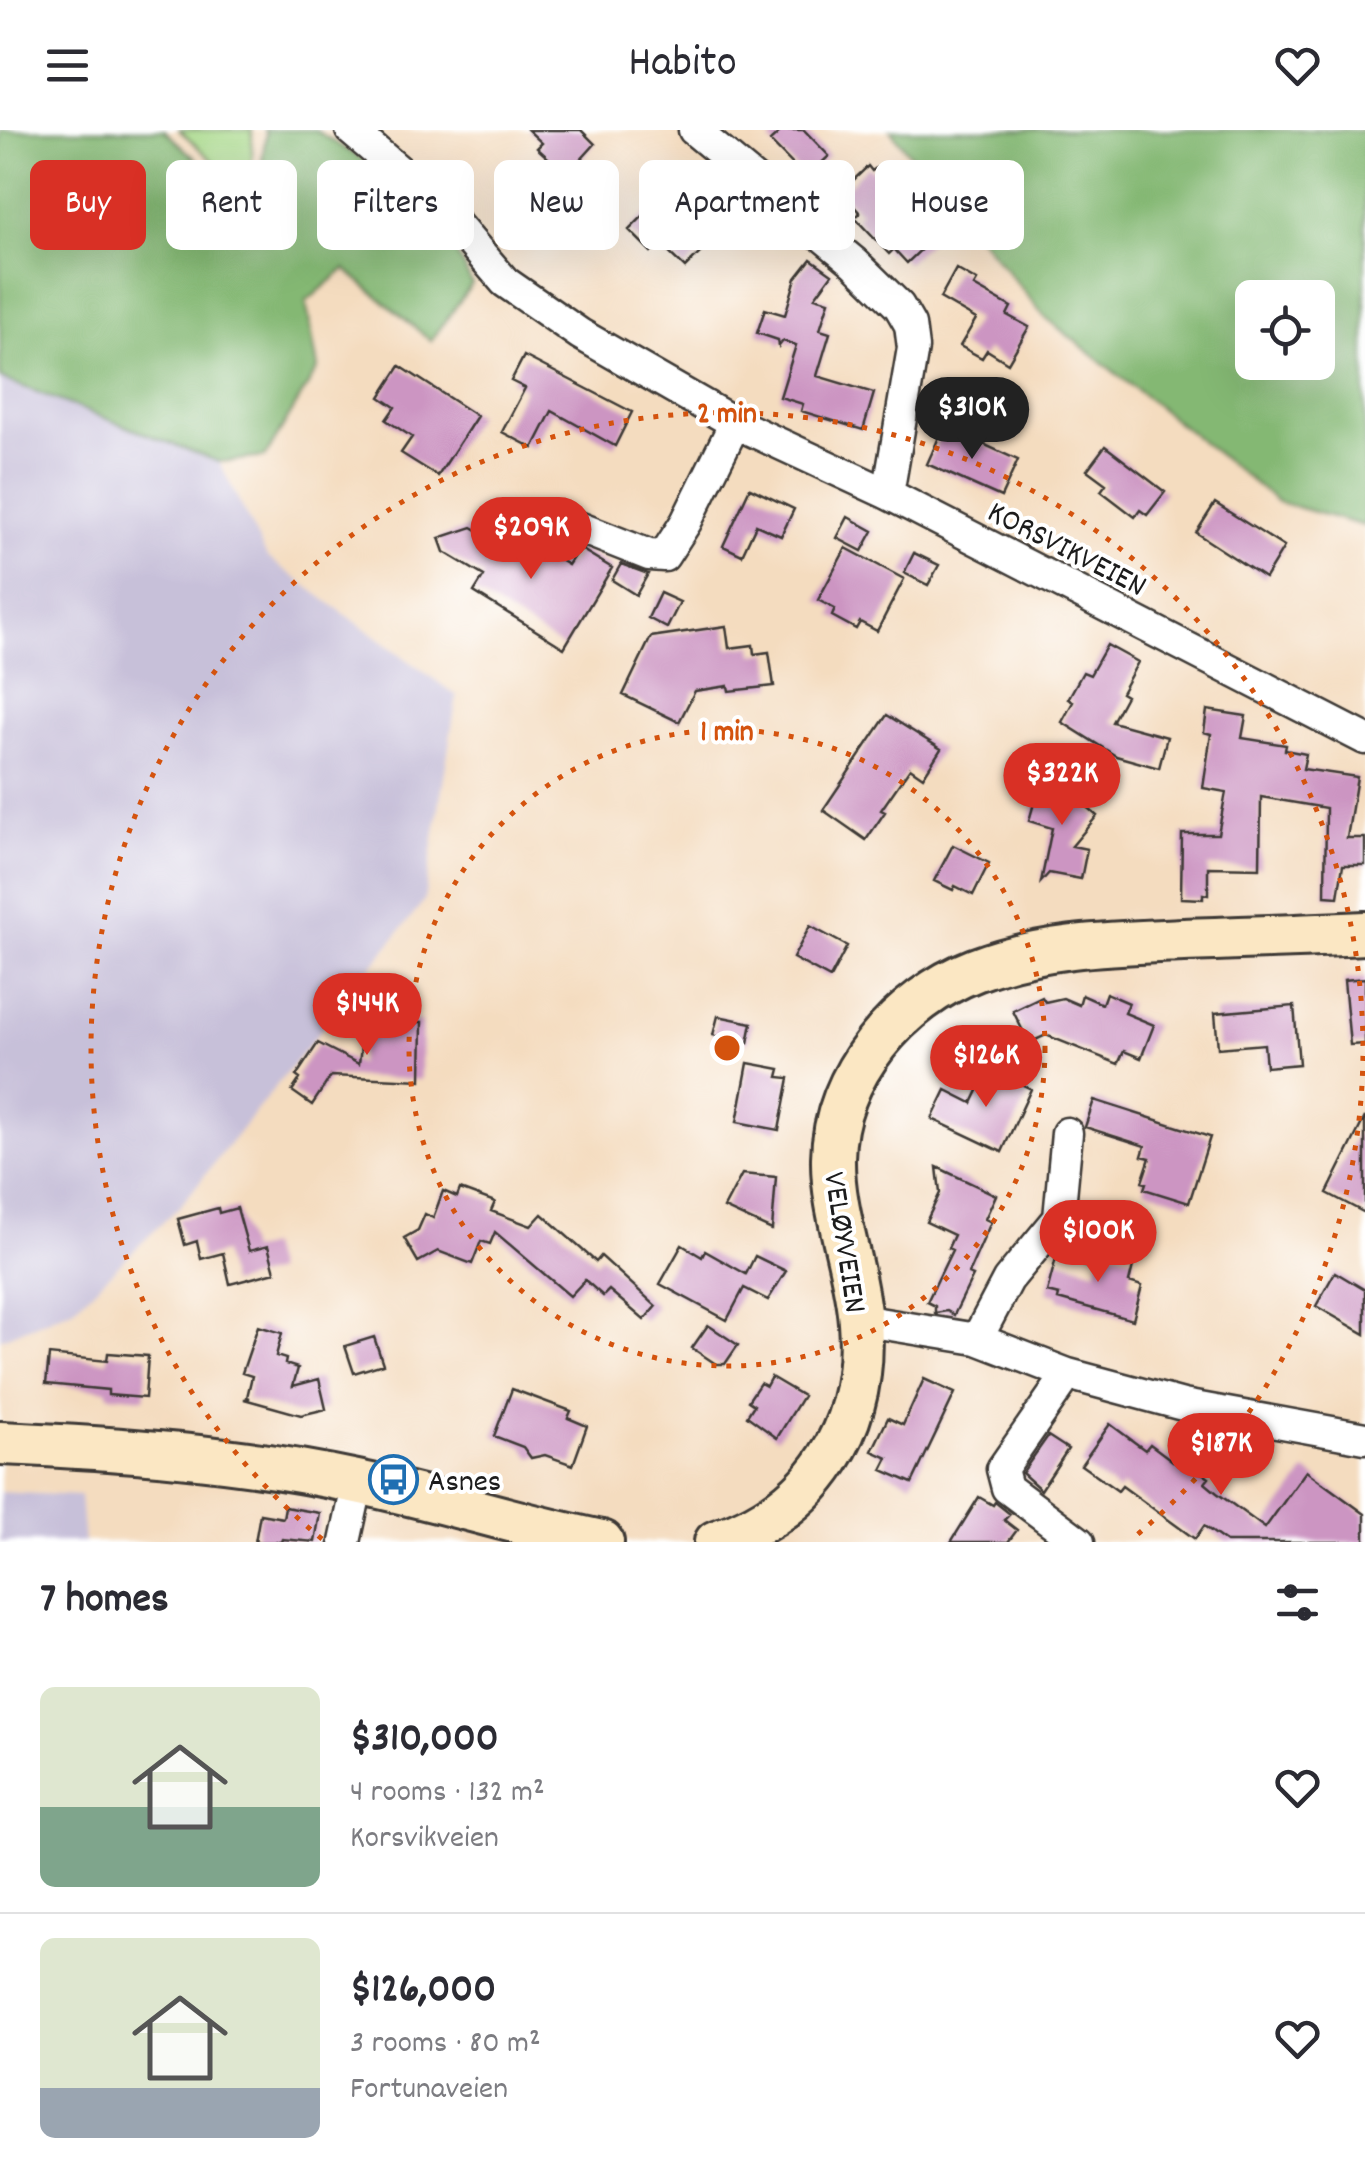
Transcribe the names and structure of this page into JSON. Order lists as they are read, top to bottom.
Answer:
{
  "streets": {
    "main road": ["VELØYVEIEN"],
    "street": ["KORSVIKVEIEN"]
  },
  "places": {
    "bus stop": ["Asnes"]
  },
  "page": {
    "header": "Habito",
    "chip": [
      "Buy",
      "Rent",
      "Filters",
      "New",
      "Apartment",
      "House"
    ],
    "price": [
      "$310K",
      "$209K",
      "$322K",
      "$144K",
      "$126K",
      "$100K",
      "$187K"
    ],
    "heading": "7 homes",
    "list": [
      {
        "name": "$310,000",
        "note": "4 rooms · 132 m² · Korsvikveien"
      },
      {
        "name": "$126,000",
        "note": "3 rooms · 80 m² · Fortunaveien"
      }
    ]
  },
  "rings": ["2 min", "1 min"]
}
